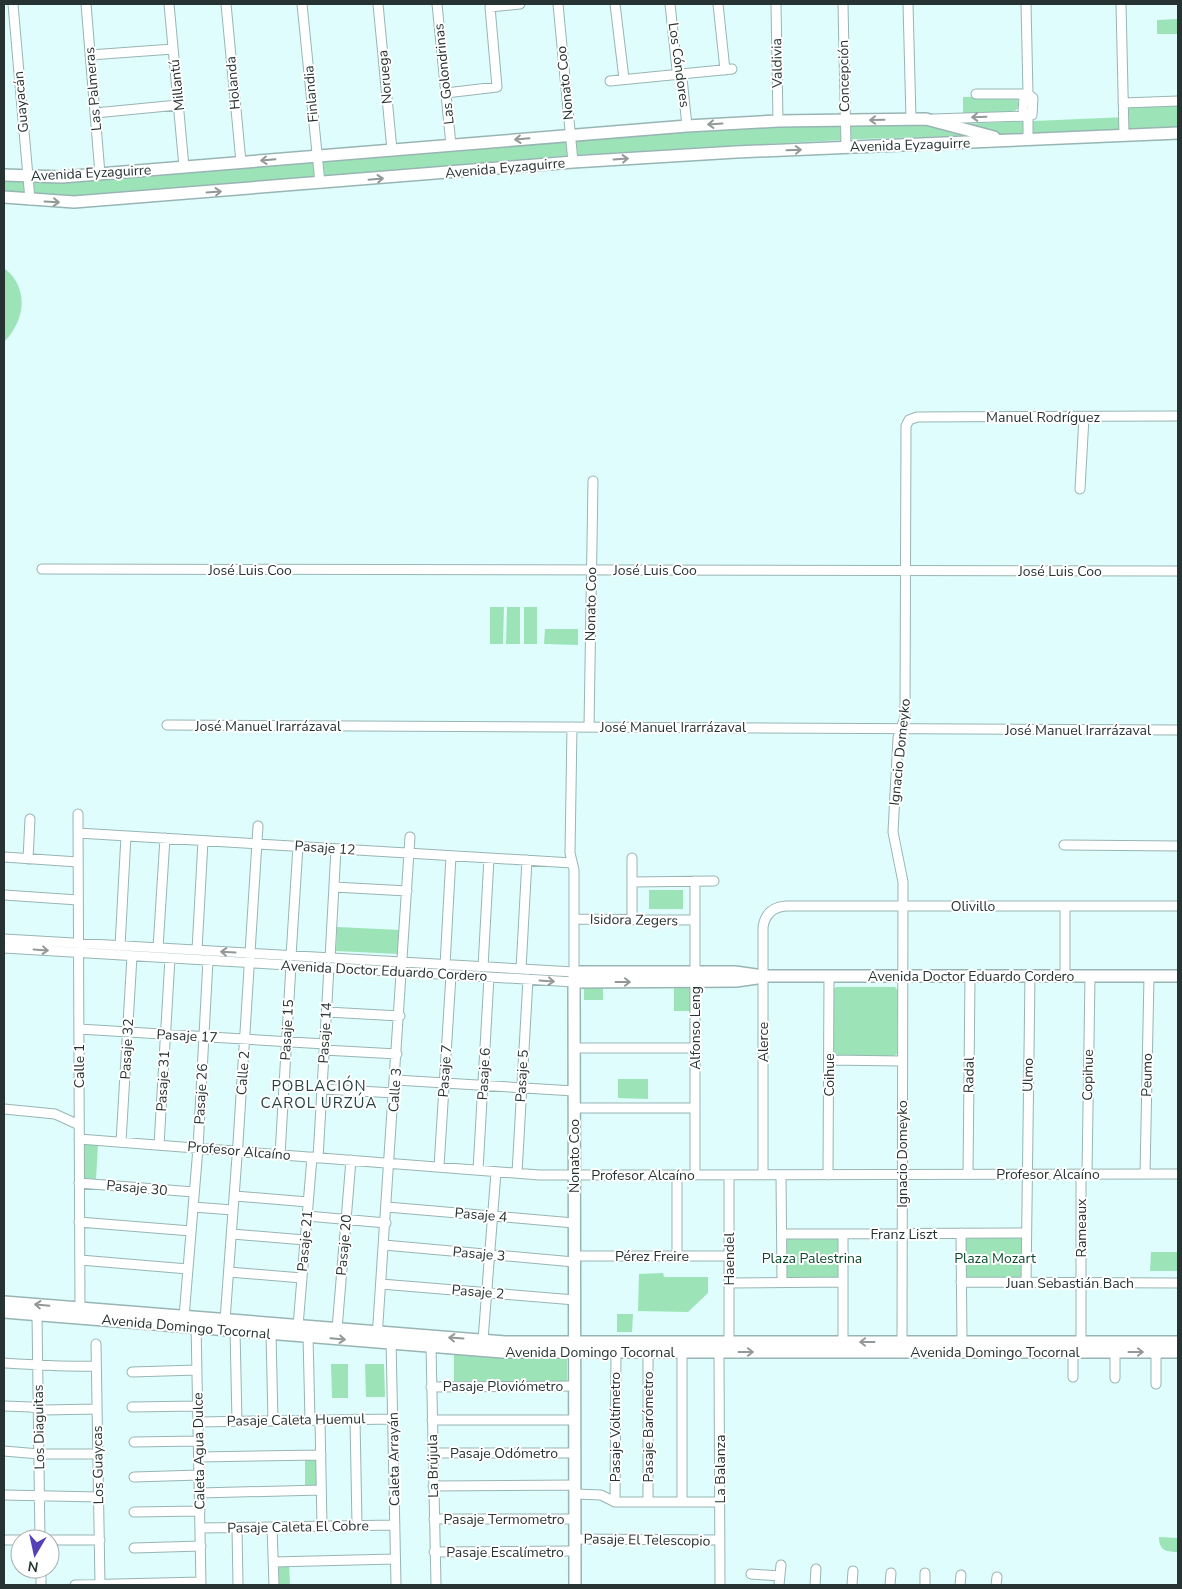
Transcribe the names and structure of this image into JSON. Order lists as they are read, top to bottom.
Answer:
{
  "streets": {
    "main road": [
      "Nonato Coo",
      "Avenida Eyzaguirre",
      "Avenida Doctor Eduardo Cordero",
      "Avenida Domingo Tocornal"
    ],
    "street": [
      "Valdivia",
      "Los Cóndores",
      "Las Golondrinas",
      "Concepción",
      "Noruega",
      "Holanda",
      "Millantú",
      "Las Palmeras",
      "Finlandia",
      "Guayacán",
      "Manuel Rodríguez",
      "José Luis Coo",
      "José Manuel Irarrázaval",
      "Ignacio Domeyko",
      "Pasaje 12",
      "Olivillo",
      "Isidora Zegers",
      "Alfonso Leng",
      "Pasaje 15",
      "Pasaje 14",
      "Pasaje 17",
      "Alerce",
      "Pasaje 32",
      "Calle 1",
      "Pasaje 7",
      "Calle 2",
      "Pasaje 6",
      "Coihue",
      "Radal",
      "Ulmo",
      "Copihue",
      "Peumo",
      "Pasaje 5",
      "Pasaje 31",
      "Calle 3",
      "Pasaje 26",
      "Profesor Alcaíno",
      "Pasaje 30",
      "Pasaje 4",
      "Rameaux",
      "Franz Liszt",
      "Pasaje 21",
      "Pasaje 20",
      "Pasaje 3",
      "Pérez Freire",
      "Haendel",
      "Juan Sebastián Bach",
      "Pasaje 2",
      "Pasaje Ploviómetro",
      "Pasaje Caleta Huemul",
      "Los Diaguitas",
      "Pasaje Voltímetro",
      "Pasaje Barómetro",
      "Caleta Agua Dulce",
      "Pasaje Odómetro",
      "Caleta Arrayán",
      "Los Guaycas",
      "La Brújula",
      "La Balanza",
      "Pasaje Termometro",
      "Pasaje Caleta El Cobre",
      "Pasaje El Telescopio",
      "Pasaje Escalímetro"
    ]
  },
  "crossings": [
    ["Valdivia", "Avenida Eyzaguirre"],
    ["Los Cóndores", "Avenida Eyzaguirre"],
    ["Las Golondrinas", "Avenida Eyzaguirre"],
    ["Concepción", "Avenida Eyzaguirre"],
    ["Noruega", "Avenida Eyzaguirre"],
    ["Holanda", "Avenida Eyzaguirre"],
    ["Nonato Coo", "Avenida Eyzaguirre"],
    ["Nonato Coo", "José Luis Coo"],
    ["Nonato Coo", "José Manuel Irarrázaval"],
    ["Nonato Coo", "Pasaje 12"],
    ["Nonato Coo", "Isidora Zegers"],
    ["Nonato Coo", "Avenida Doctor Eduardo Cordero"],
    ["Nonato Coo", "Profesor Alcaíno"],
    ["Nonato Coo", "Pasaje 4"],
    ["Nonato Coo", "Pasaje 3"],
    ["Nonato Coo", "Pérez Freire"],
    ["Nonato Coo", "Pasaje 2"],
    ["Nonato Coo", "Avenida Domingo Tocornal"],
    ["Nonato Coo", "Pasaje Ploviómetro"],
    ["Nonato Coo", "Pasaje Odómetro"],
    ["Nonato Coo", "Pasaje Termometro"],
    ["Nonato Coo", "Pasaje El Telescopio"],
    ["Nonato Coo", "Pasaje Escalímetro"],
    ["Millantú", "Avenida Eyzaguirre"],
    ["Las Palmeras", "Avenida Eyzaguirre"],
    ["Finlandia", "Avenida Eyzaguirre"],
    ["Guayacán", "Avenida Eyzaguirre"],
    ["Manuel Rodríguez", "Ignacio Domeyko"],
    ["José Luis Coo", "Ignacio Domeyko"],
    ["José Manuel Irarrázaval", "Ignacio Domeyko"],
    ["Ignacio Domeyko", "Olivillo"],
    ["Ignacio Domeyko", "Avenida Doctor Eduardo Cordero"],
    ["Ignacio Domeyko", "Profesor Alcaíno"],
    ["Ignacio Domeyko", "Franz Liszt"],
    ["Ignacio Domeyko", "Avenida Domingo Tocornal"],
    ["Pasaje 12", "Pasaje 15"],
    ["Pasaje 12", "Pasaje 14"],
    ["Pasaje 12", "Calle 1"],
    ["Pasaje 12", "Calle 2"],
    ["Pasaje 12", "Calle 3"],
    ["Olivillo", "Alerce"],
    ["Isidora Zegers", "Alfonso Leng"],
    ["Avenida Doctor Eduardo Cordero", "Alfonso Leng"],
    ["Avenida Doctor Eduardo Cordero", "Pasaje 15"],
    ["Avenida Doctor Eduardo Cordero", "Pasaje 14"],
    ["Avenida Doctor Eduardo Cordero", "Alerce"],
    ["Avenida Doctor Eduardo Cordero", "Pasaje 32"],
    ["Avenida Doctor Eduardo Cordero", "Calle 1"],
    ["Avenida Doctor Eduardo Cordero", "Pasaje 7"],
    ["Avenida Doctor Eduardo Cordero", "Calle 2"],
    ["Avenida Doctor Eduardo Cordero", "Pasaje 6"],
    ["Avenida Doctor Eduardo Cordero", "Coihue"],
    ["Avenida Doctor Eduardo Cordero", "Radal"],
    ["Avenida Doctor Eduardo Cordero", "Ulmo"],
    ["Avenida Doctor Eduardo Cordero", "Copihue"],
    ["Avenida Doctor Eduardo Cordero", "Peumo"],
    ["Avenida Doctor Eduardo Cordero", "Pasaje 5"],
    ["Avenida Doctor Eduardo Cordero", "Pasaje 31"],
    ["Avenida Doctor Eduardo Cordero", "Calle 3"],
    ["Avenida Doctor Eduardo Cordero", "Pasaje 26"],
    ["Alfonso Leng", "Profesor Alcaíno"],
    ["Pasaje 15", "Pasaje 17"],
    ["Pasaje 15", "Profesor Alcaíno"],
    ["Pasaje 14", "Pasaje 17"],
    ["Pasaje 14", "Profesor Alcaíno"],
    ["Pasaje 14", "Pasaje 21"],
    ["Pasaje 17", "Pasaje 32"],
    ["Pasaje 17", "Calle 1"],
    ["Pasaje 17", "Calle 2"],
    ["Pasaje 17", "Pasaje 31"],
    ["Pasaje 17", "Calle 3"],
    ["Pasaje 17", "Pasaje 26"],
    ["Alerce", "Profesor Alcaíno"],
    ["Pasaje 32", "Profesor Alcaíno"],
    ["Calle 1", "Profesor Alcaíno"],
    ["Calle 1", "Pasaje 30"],
    ["Calle 1", "Avenida Domingo Tocornal"],
    ["Pasaje 7", "Profesor Alcaíno"],
    ["Calle 2", "Profesor Alcaíno"],
    ["Calle 2", "Avenida Domingo Tocornal"],
    ["Pasaje 6", "Profesor Alcaíno"],
    ["Coihue", "Profesor Alcaíno"],
    ["Radal", "Profesor Alcaíno"],
    ["Ulmo", "Profesor Alcaíno"],
    ["Ulmo", "Franz Liszt"],
    ["Ulmo", "Juan Sebastián Bach"],
    ["Copihue", "Profesor Alcaíno"],
    ["Copihue", "Rameaux"],
    ["Peumo", "Profesor Alcaíno"],
    ["Pasaje 5", "Profesor Alcaíno"],
    ["Pasaje 31", "Profesor Alcaíno"],
    ["Calle 3", "Profesor Alcaíno"],
    ["Calle 3", "Pasaje 4"],
    ["Calle 3", "Pasaje 3"],
    ["Calle 3", "Pasaje 2"],
    ["Calle 3", "Avenida Domingo Tocornal"],
    ["Pasaje 26", "Profesor Alcaíno"],
    ["Pasaje 26", "Pasaje 30"],
    ["Pasaje 26", "Avenida Domingo Tocornal"],
    ["Profesor Alcaíno", "Rameaux"],
    ["Profesor Alcaíno", "Pasaje 21"],
    ["Profesor Alcaíno", "Pasaje 20"],
    ["Profesor Alcaíno", "Haendel"],
    ["Rameaux", "Juan Sebastián Bach"],
    ["Rameaux", "Avenida Domingo Tocornal"],
    ["Pasaje 21", "Avenida Domingo Tocornal"],
    ["Pasaje 20", "Avenida Domingo Tocornal"],
    ["Pasaje 3", "Pérez Freire"],
    ["Pérez Freire", "Haendel"],
    ["Haendel", "Avenida Domingo Tocornal"],
    ["Avenida Domingo Tocornal", "Los Diaguitas"],
    ["Avenida Domingo Tocornal", "Pasaje Voltímetro"],
    ["Avenida Domingo Tocornal", "Pasaje Barómetro"],
    ["Avenida Domingo Tocornal", "Caleta Agua Dulce"],
    ["Avenida Domingo Tocornal", "Caleta Arrayán"],
    ["Avenida Domingo Tocornal", "La Brújula"],
    ["Avenida Domingo Tocornal", "La Balanza"],
    ["Pasaje Ploviómetro", "La Brújula"],
    ["Pasaje Caleta Huemul", "Caleta Agua Dulce"],
    ["Pasaje Caleta Huemul", "Caleta Arrayán"],
    ["Caleta Agua Dulce", "Pasaje Caleta El Cobre"],
    ["Pasaje Odómetro", "La Brújula"],
    ["Caleta Arrayán", "Pasaje Caleta El Cobre"],
    ["La Brújula", "Pasaje Termometro"],
    ["La Brújula", "Pasaje Escalímetro"],
    ["La Balanza", "Pasaje El Telescopio"]
  ],
  "districts": ["POBLACIÓN CAROL URZÚA"],
  "parks": ["Plaza Palestrina", "Plaza Mozart"],
  "north": "bottom"
}
